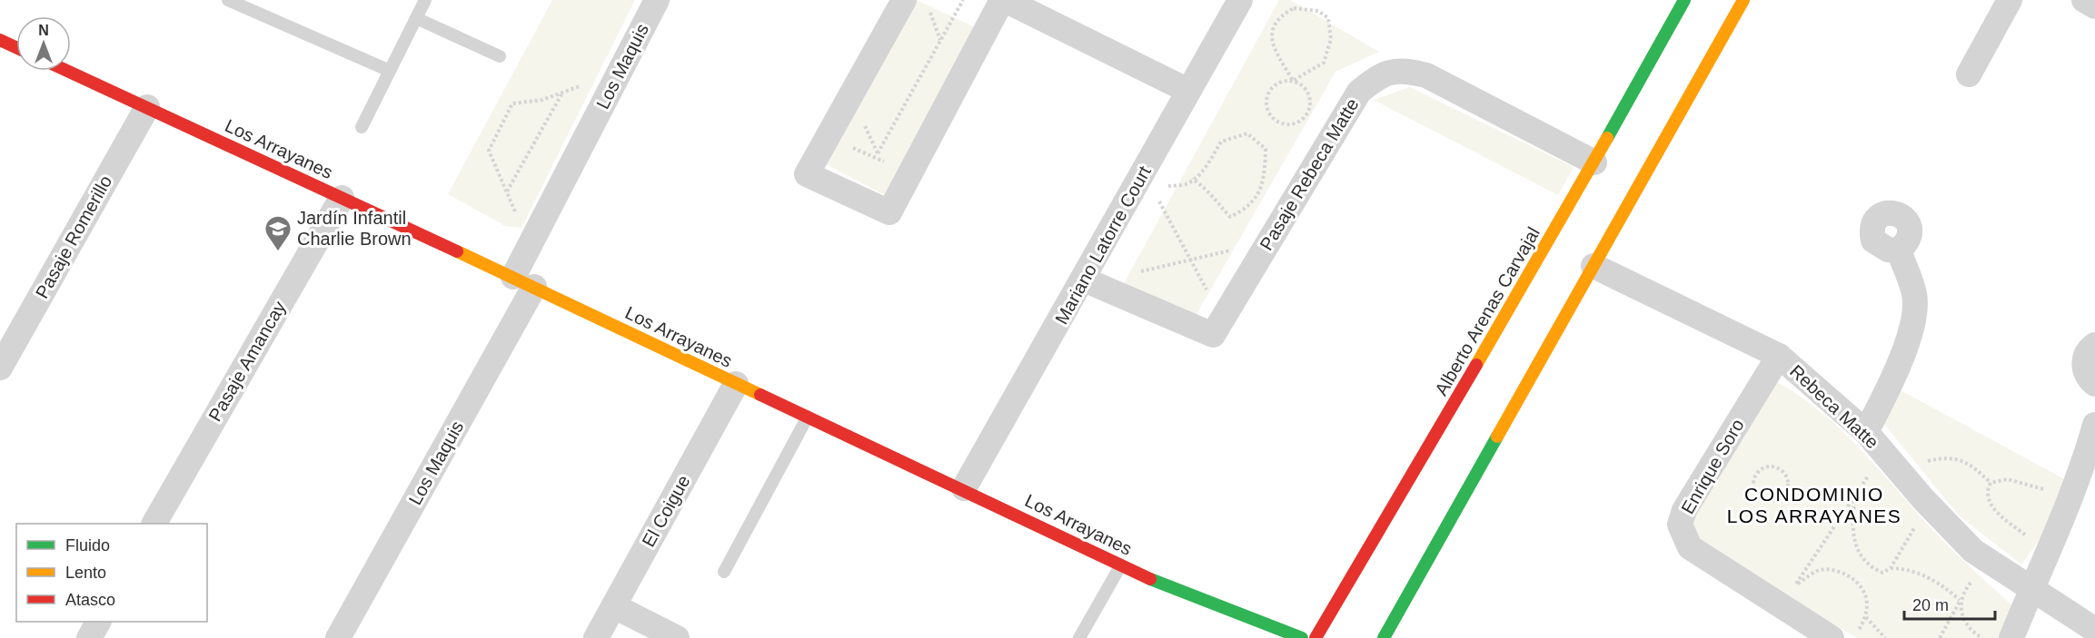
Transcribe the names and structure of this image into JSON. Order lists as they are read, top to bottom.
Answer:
{
  "streets": {
    "street": [
      "Los Maquis",
      "Los Arrayanes",
      "Pasaje Rebeca Matte",
      "Pasaje Romerillo",
      "Mariano Latorre Court",
      "Alberto Arenas Carvajal",
      "Pasaje Amancay",
      "Rebeca Matte",
      "Enrique Soro",
      "El Coigue"
    ]
  },
  "crossings": [
    ["Los Maquis", "Los Arrayanes"],
    ["Los Arrayanes", "Pasaje Romerillo"],
    ["Los Arrayanes", "Mariano Latorre Court"],
    ["Los Arrayanes", "Pasaje Amancay"],
    ["Los Arrayanes", "El Coigue"],
    ["Pasaje Rebeca Matte", "Mariano Latorre Court"],
    ["Pasaje Rebeca Matte", "Alberto Arenas Carvajal"],
    ["Rebeca Matte", "Enrique Soro"]
  ],
  "districts": ["CONDOMINIO LOS ARRAYANES"],
  "places": {
    "school or university": ["Jardín Infantil Charlie Brown"]
  },
  "legend": ["Fluido", "Lento", "Atasco"],
  "scale_bar": "20 m",
  "north": "top"
}
